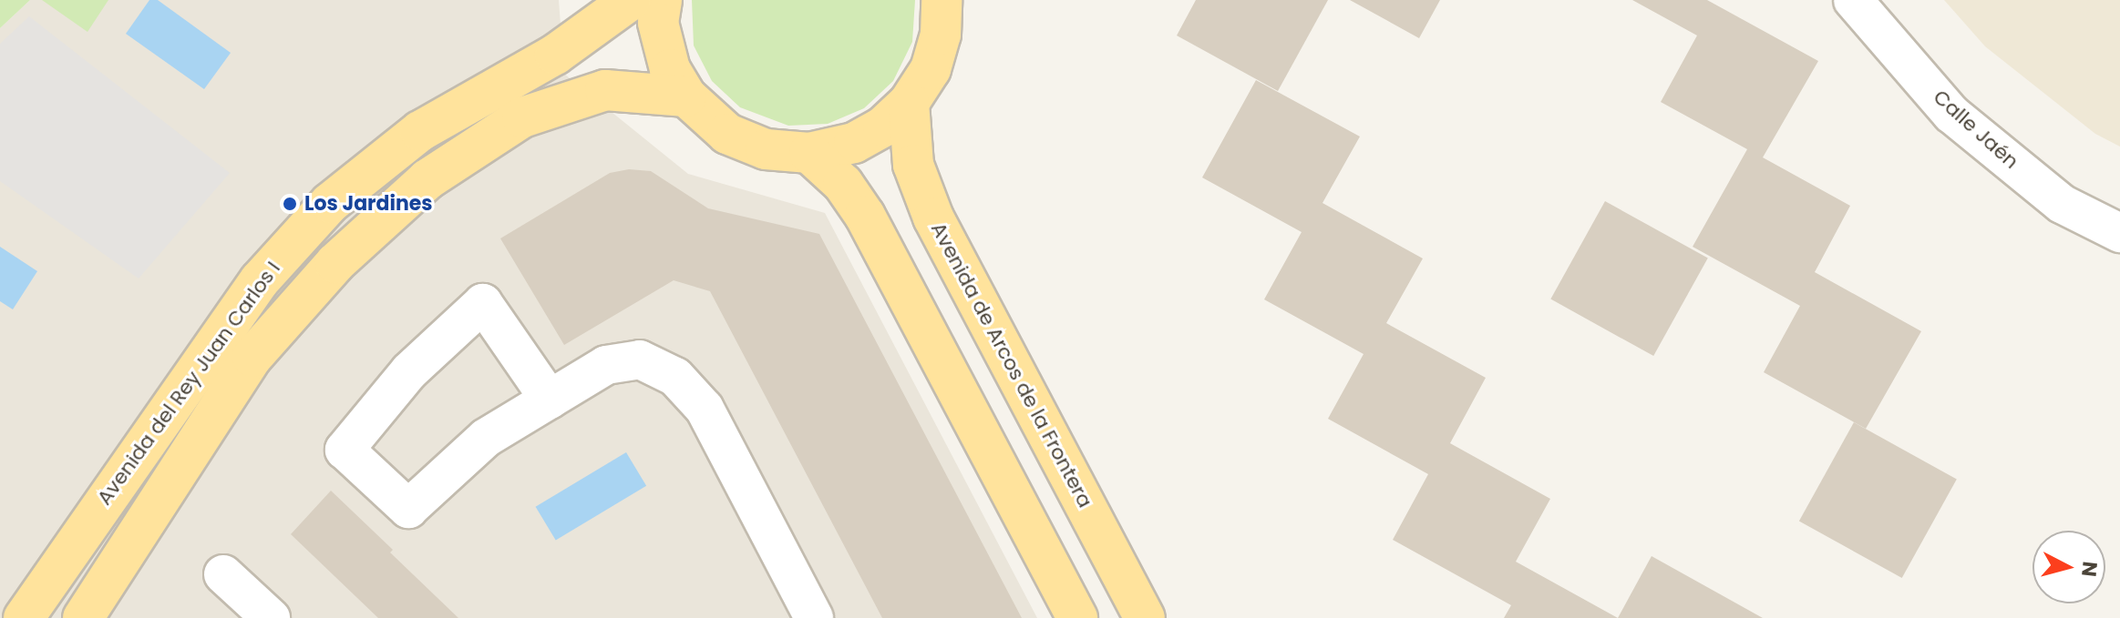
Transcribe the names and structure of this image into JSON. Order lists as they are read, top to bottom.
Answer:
{
  "streets": {
    "main road": ["Avenida de Arcos de la Frontera", "Avenida del Rey Juan Carlos I"],
    "street": ["Calle Jaén"]
  },
  "places": ["Los Jardines"],
  "north": "right"
}
